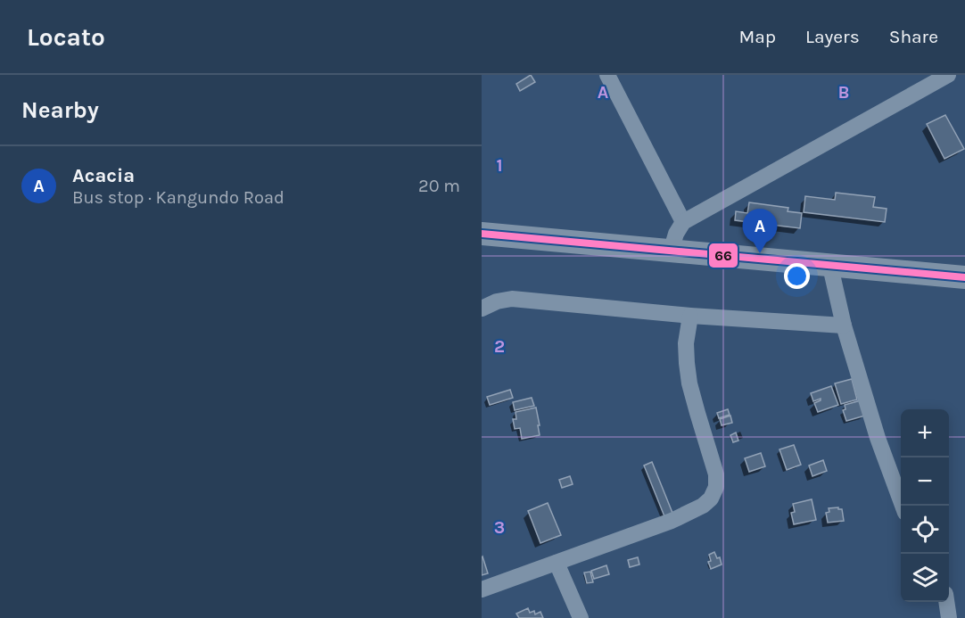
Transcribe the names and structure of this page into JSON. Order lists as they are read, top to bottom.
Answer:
{
  "lines": ["transit line 66"],
  "page": {
    "header": "Locato",
    "nav": ["Map", "Layers", "Share"],
    "heading": "Nearby",
    "list": [
      {
        "mark": "A",
        "name": "Acacia",
        "note": "Bus stop · Kangundo Road",
        "value": "20 m"
      }
    ],
    "pins": "A",
    "map_buttons": ["+", "−"]
  },
  "grid": {
    "columns": ["A", "B"],
    "rows": ["1", "2", "3"]
  }
}
